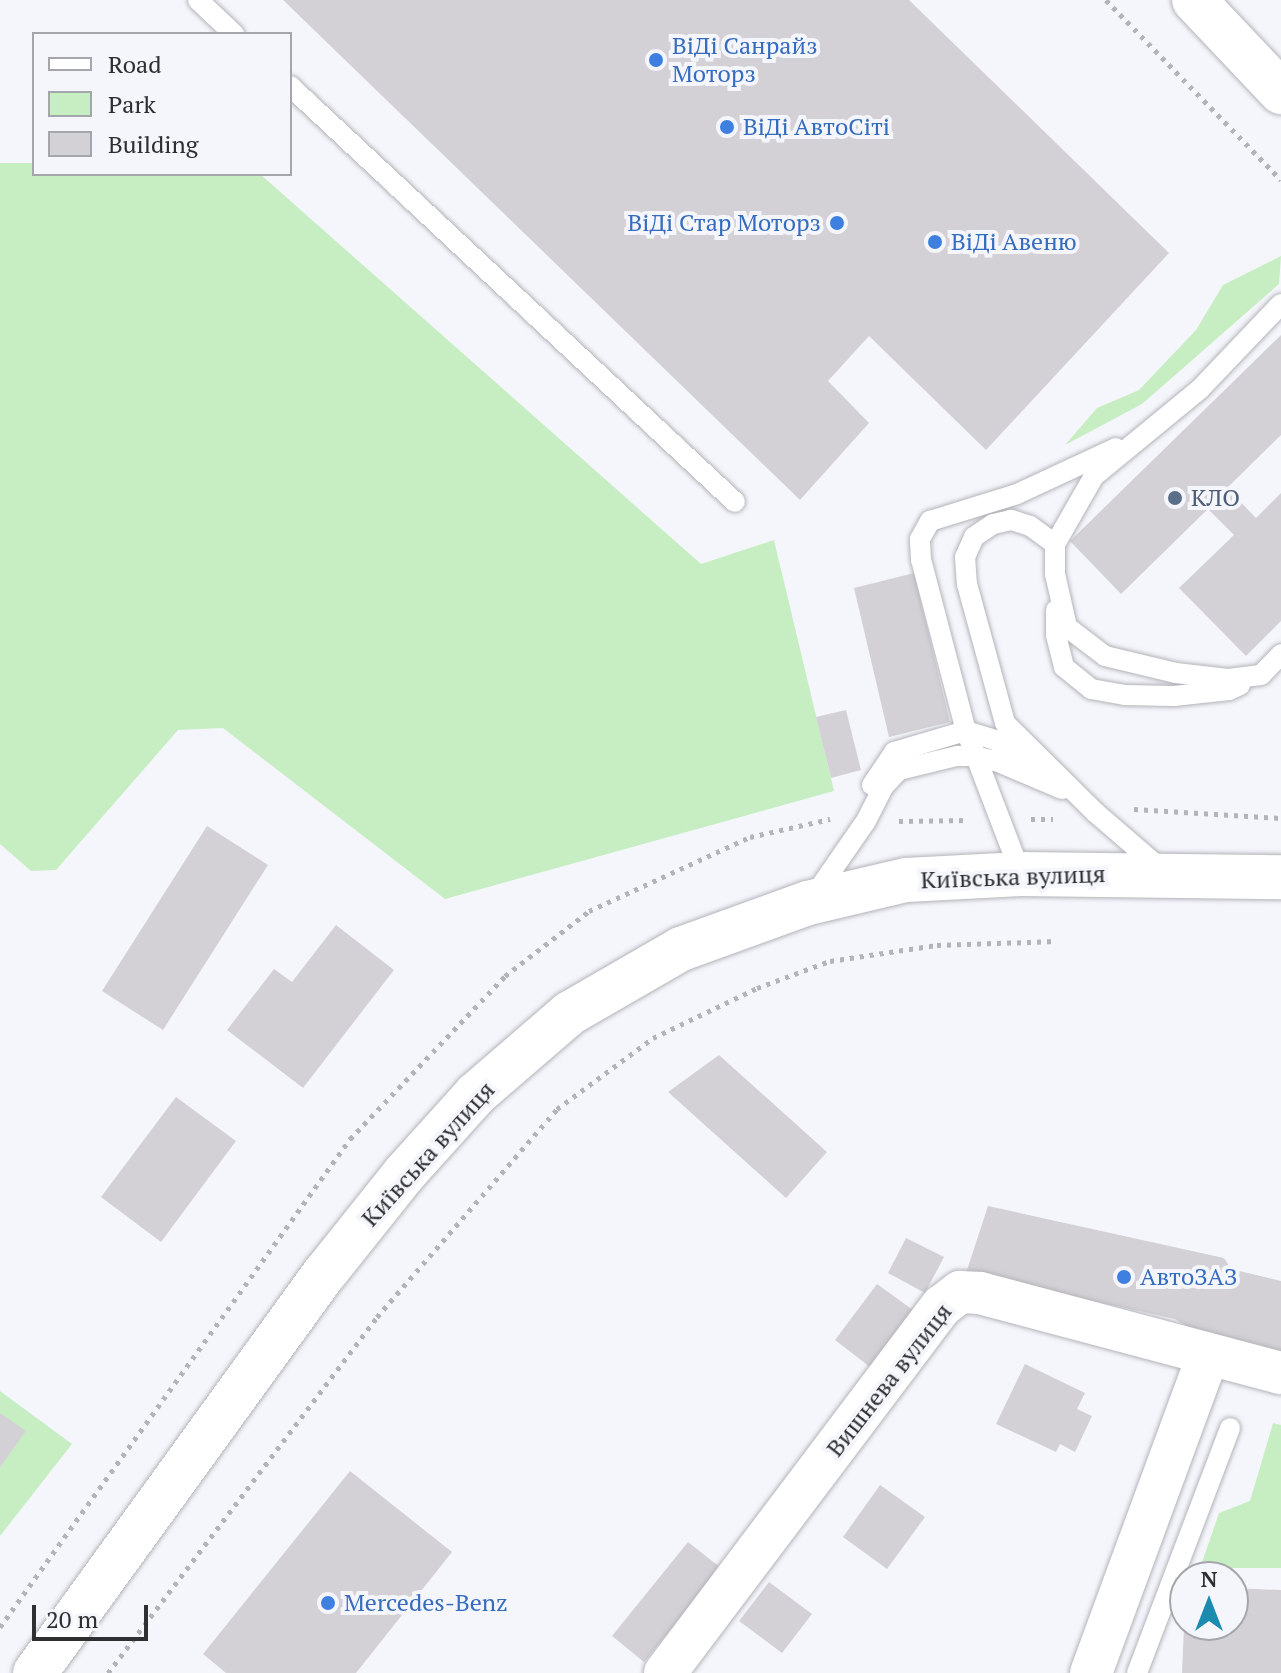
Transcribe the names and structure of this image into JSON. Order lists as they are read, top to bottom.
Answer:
{
  "streets": {
    "main road": ["Київська вулиця"],
    "street": ["Вишнева вулиця"]
  },
  "places": [
    "ВіДі Санрайз Моторз",
    "ВіДі АвтоСіті",
    "ВіДі Стар Моторз",
    "ВіДі Авеню",
    "КЛО",
    "АвтоЗАЗ",
    "Mercedes-Benz"
  ],
  "legend": ["Road", "Park", "Building"],
  "scale_bar": "20 m",
  "north": "top"
}
